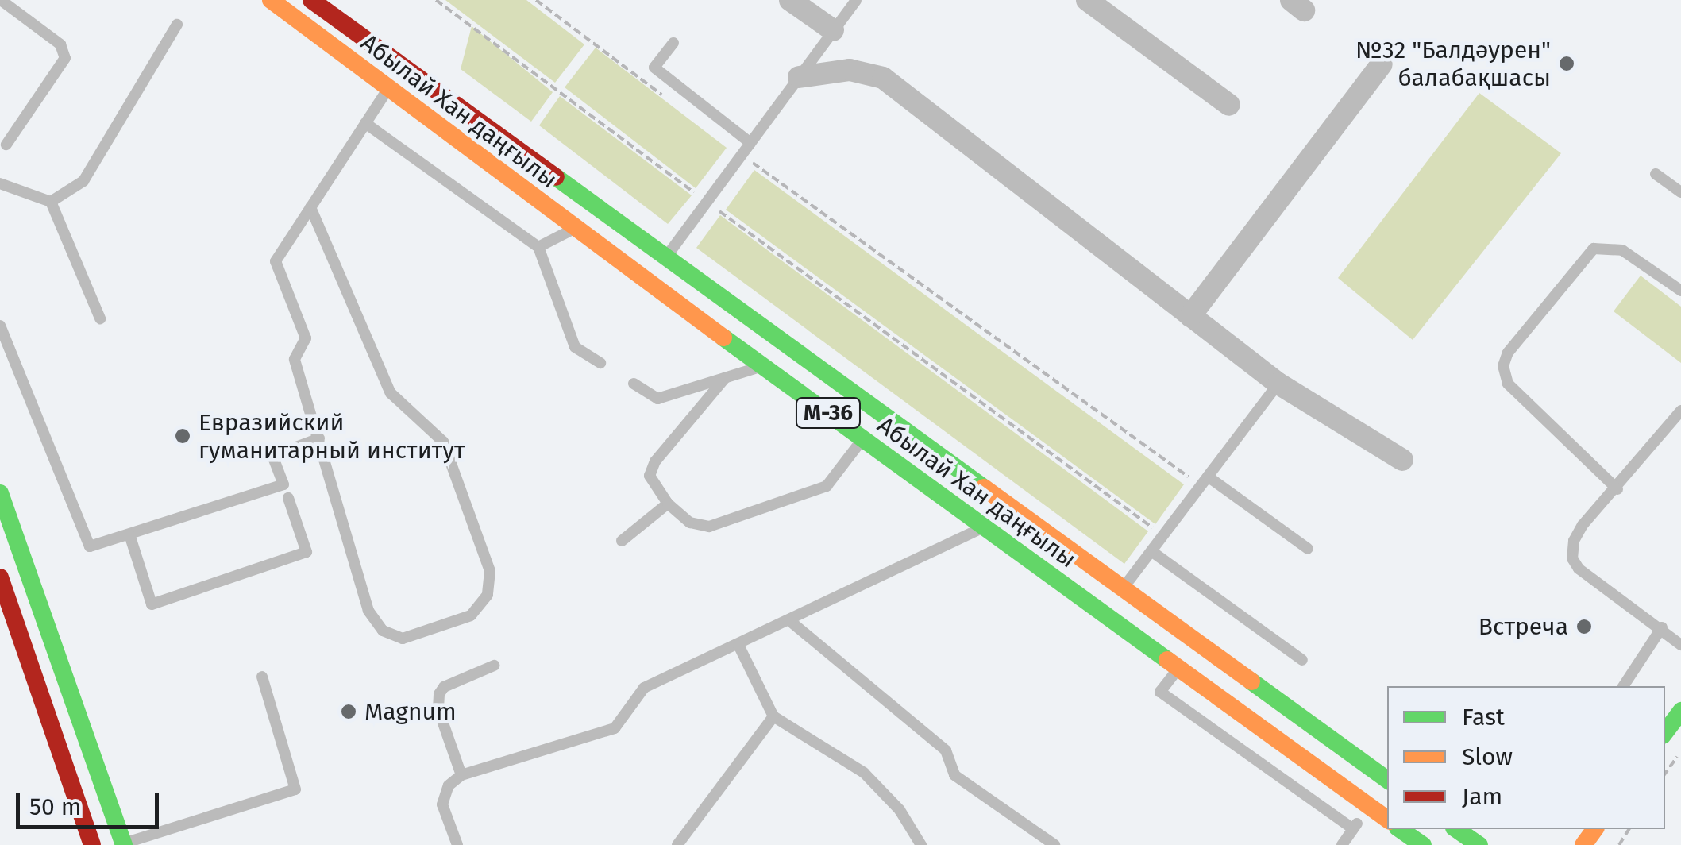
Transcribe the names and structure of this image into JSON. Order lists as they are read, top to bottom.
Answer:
{
  "streets": {
    "main road": ["Абылай Хан даңғылы", "M-36"]
  },
  "places": [
    "№32 \"Балдәурен\" балабақшасы",
    "Евразийский гуманитарный институт",
    "Встреча",
    "Magnum"
  ],
  "legend": ["Fast", "Slow", "Jam"],
  "scale_bar": "50 m"
}
